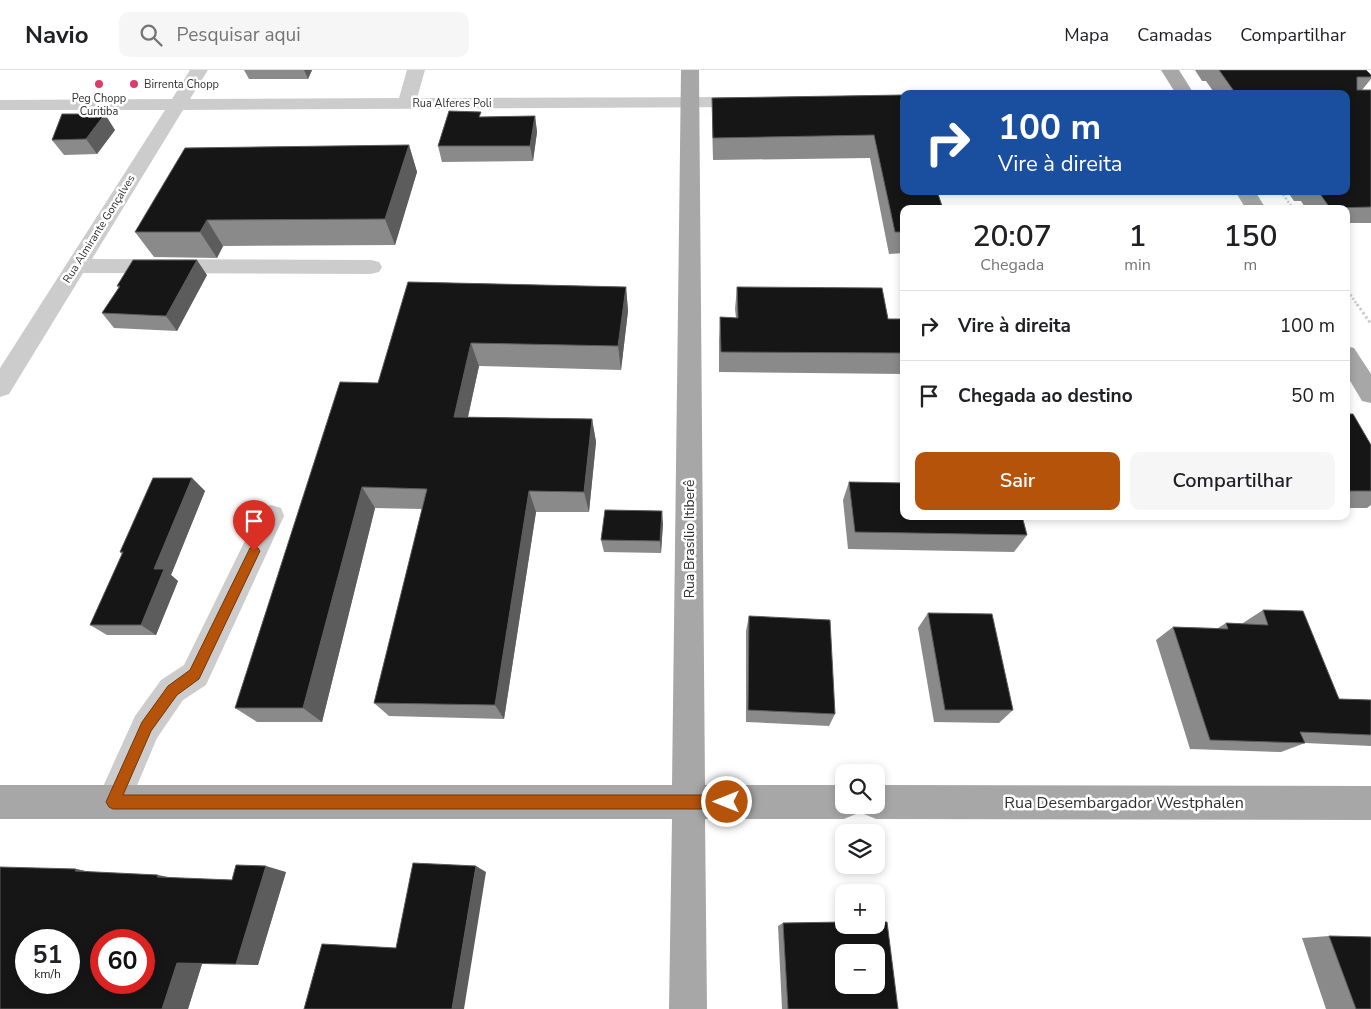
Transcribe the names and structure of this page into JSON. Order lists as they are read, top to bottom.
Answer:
{
  "streets": {
    "main road": ["Rua Brasílio Itiberê", "Rua Desembargador Westphalen"],
    "street": ["Rua Alferes Poli", "Rua Almirante Gonçalves"]
  },
  "crossings": [
    ["Rua Alferes Poli", "Rua Almirante Gonçalves"],
    ["Rua Alferes Poli", "Rua Brasílio Itiberê"]
  ],
  "places": ["Peg Chopp Curitiba", "Birrenta Chopp"],
  "page": {
    "header": "Navio",
    "search": "Pesquisar aqui",
    "nav": ["Mapa", "Camadas", "Compartilhar"],
    "turn": ["100 m", "Vire à direita"],
    "eta": [
      "20:07",
      "Chegada",
      "1",
      "min",
      "150",
      "m"
    ],
    "list": [
      {
        "name": "Vire à direita",
        "value": "100 m"
      },
      {
        "name": "Chegada ao destino",
        "value": "50 m"
      }
    ],
    "buttons": ["Sair", "Compartilhar"],
    "map_buttons": ["+", "−"],
    "speed": "51 km/h",
    "limit": "60"
  }
}
